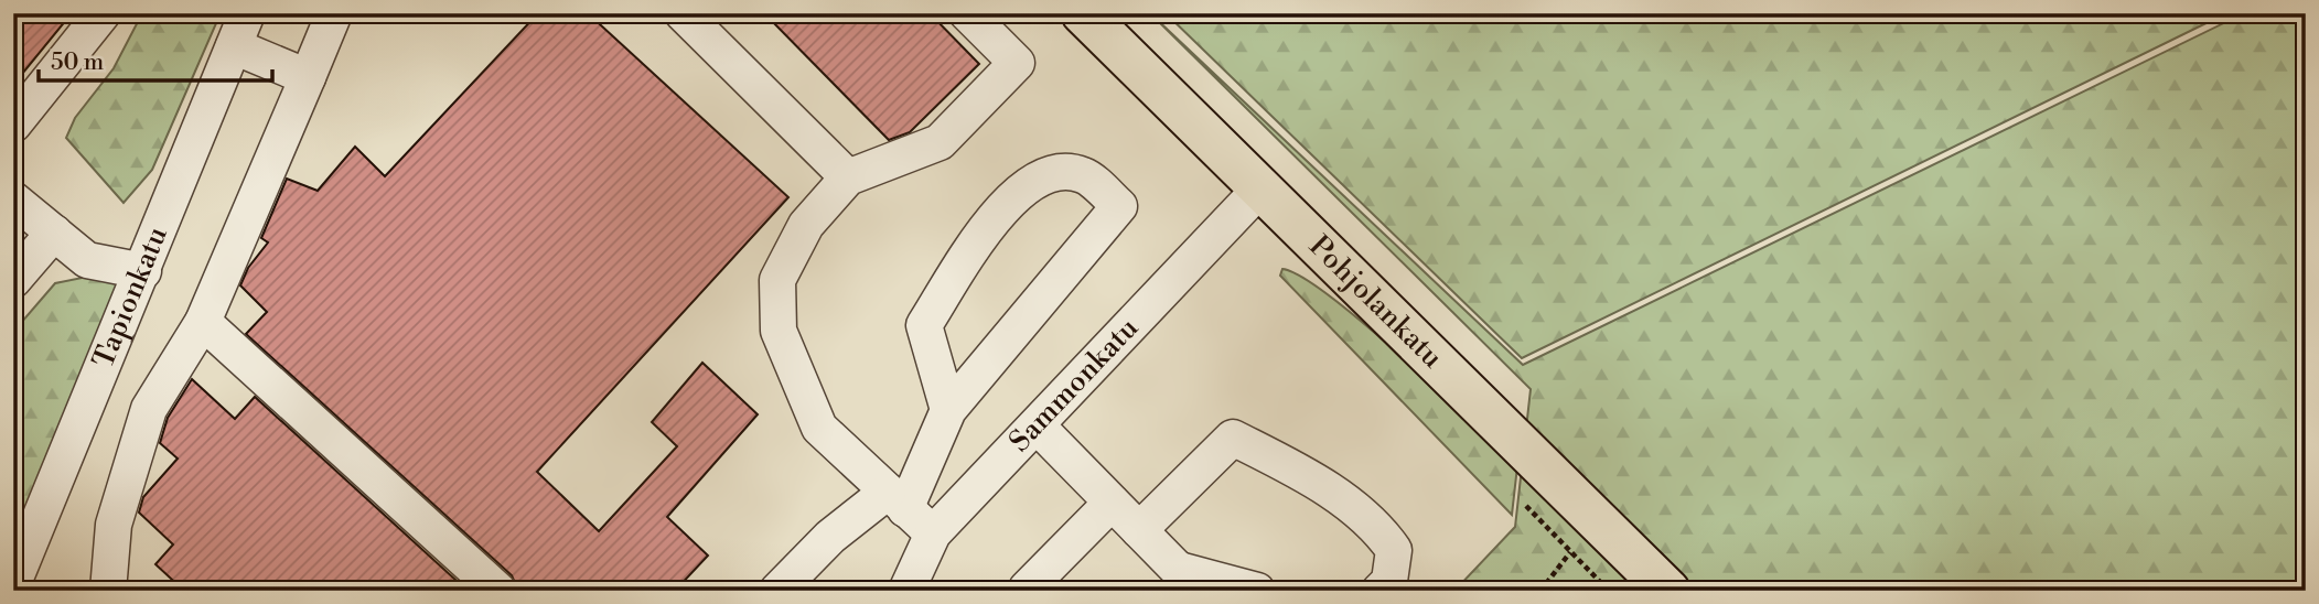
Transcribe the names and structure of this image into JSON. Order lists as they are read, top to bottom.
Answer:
{
  "streets": {
    "main road": ["Pohjolankatu"],
    "street": ["Tapionkatu", "Sammonkatu"]
  },
  "crossings": [
    ["Pohjolankatu", "Sammonkatu"]
  ],
  "scale_bar": "50 m"
}
